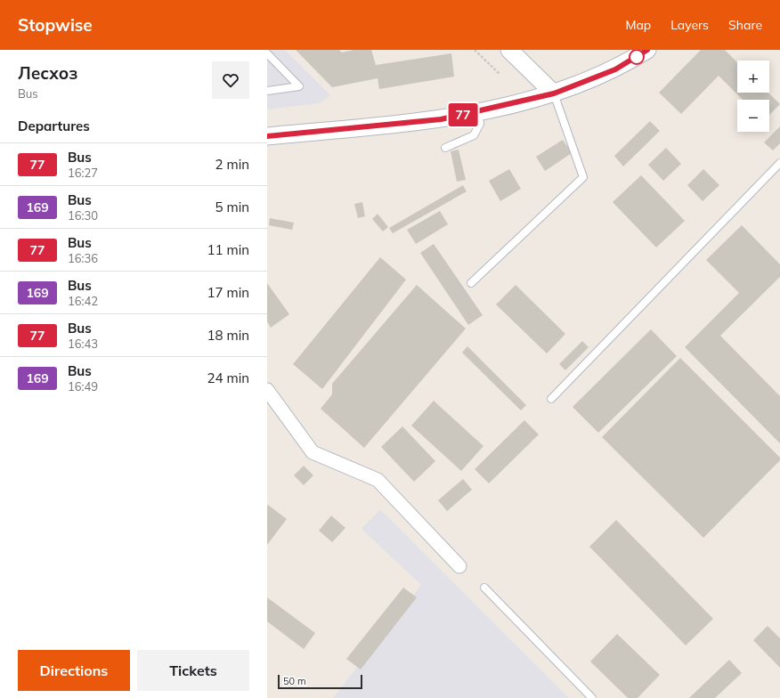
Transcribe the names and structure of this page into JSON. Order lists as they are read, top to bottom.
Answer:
{
  "lines": ["bus line 77"],
  "scale_bar": "50 m",
  "page": {
    "header": "Stopwise",
    "nav": ["Map", "Layers", "Share"],
    "heading": [
      ["Лесхоз", "Bus"],
      "Departures"
    ],
    "on_map": "77",
    "map_buttons": ["+", "−"],
    "list": [
      {
        "mark": "77",
        "name": "Bus",
        "note": "16:27",
        "value": "2 min"
      },
      {
        "mark": "169",
        "name": "Bus",
        "note": "16:30",
        "value": "5 min"
      },
      {
        "mark": "77",
        "name": "Bus",
        "note": "16:36",
        "value": "11 min"
      },
      {
        "mark": "169",
        "name": "Bus",
        "note": "16:42",
        "value": "17 min"
      },
      {
        "mark": "77",
        "name": "Bus",
        "note": "16:43",
        "value": "18 min"
      },
      {
        "mark": "169",
        "name": "Bus",
        "note": "16:49",
        "value": "24 min"
      }
    ],
    "buttons": ["Directions", "Tickets"],
    "scale": "50 m"
  }
}
